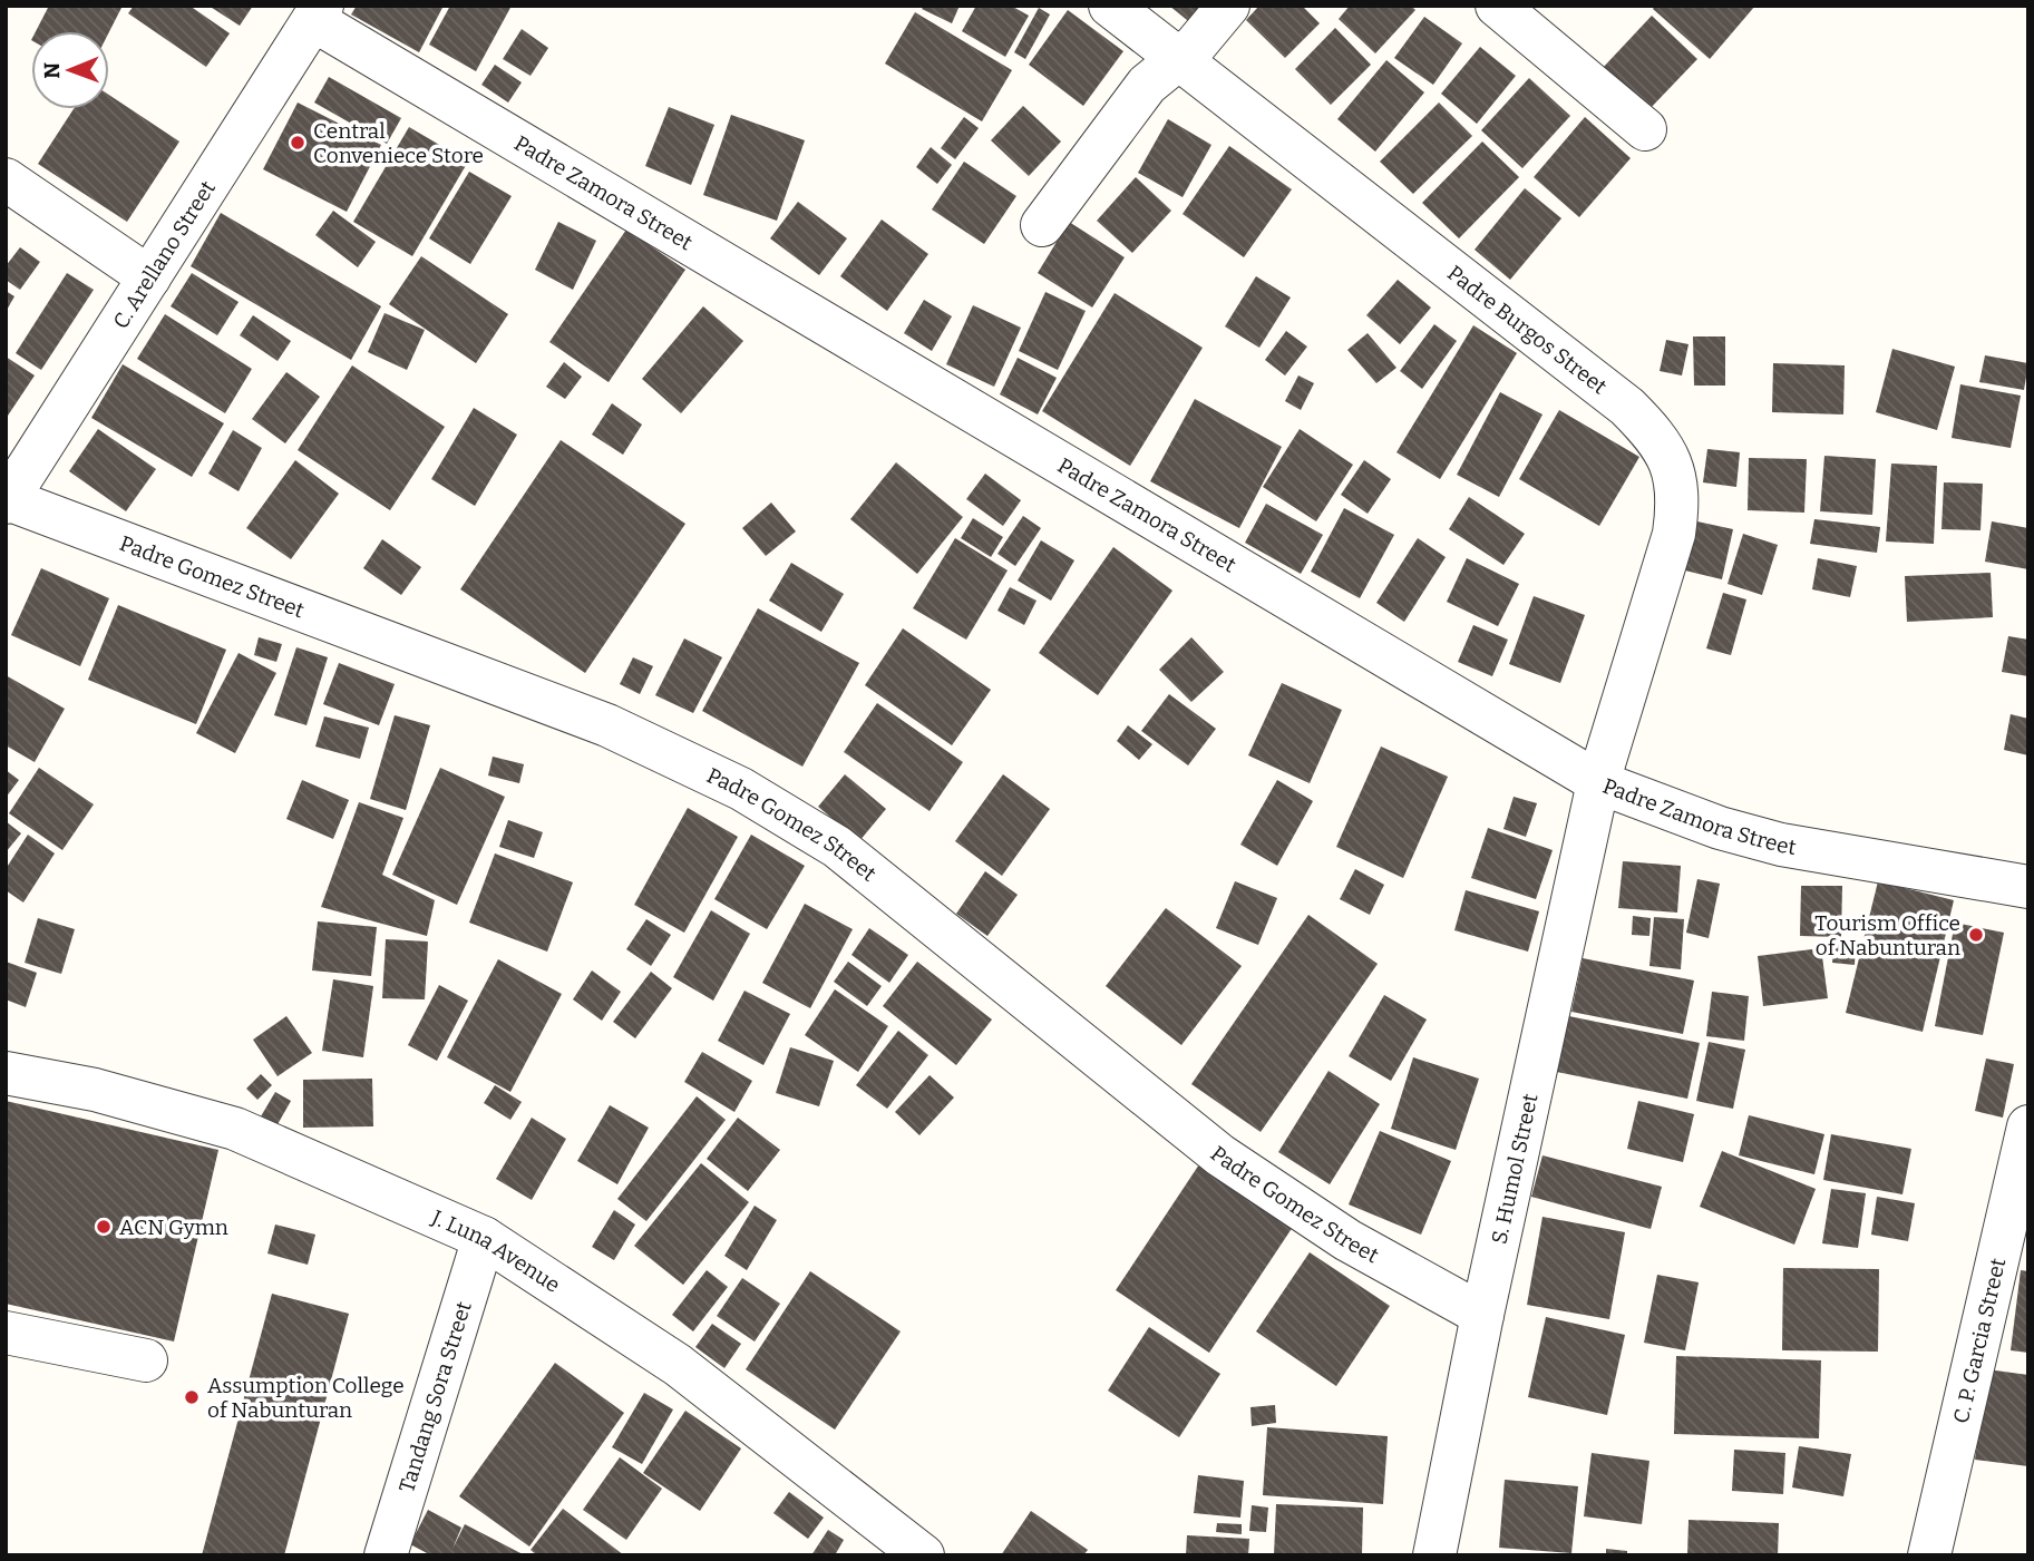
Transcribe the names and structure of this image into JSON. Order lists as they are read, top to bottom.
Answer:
{
  "streets": {
    "street": [
      "Padre Zamora Street",
      "C. Arellano Street",
      "Padre Burgos Street",
      "Padre Gomez Street",
      "S. Humol Street",
      "J. Luna Avenue",
      "C. P. Garcia Street",
      "Tandang Sora Street"
    ]
  },
  "crossings": [
    ["Padre Zamora Street", "C. Arellano Street"],
    ["Padre Zamora Street", "Padre Burgos Street"],
    ["Padre Zamora Street", "S. Humol Street"],
    ["C. Arellano Street", "Padre Gomez Street"],
    ["Padre Burgos Street", "S. Humol Street"],
    ["Padre Gomez Street", "S. Humol Street"],
    ["J. Luna Avenue", "Tandang Sora Street"]
  ],
  "places": [
    "Central Conveniece Store",
    "Tourism Office of Nabunturan",
    "ACN Gymn",
    "Assumption College of Nabunturan"
  ],
  "north": "left"
}
